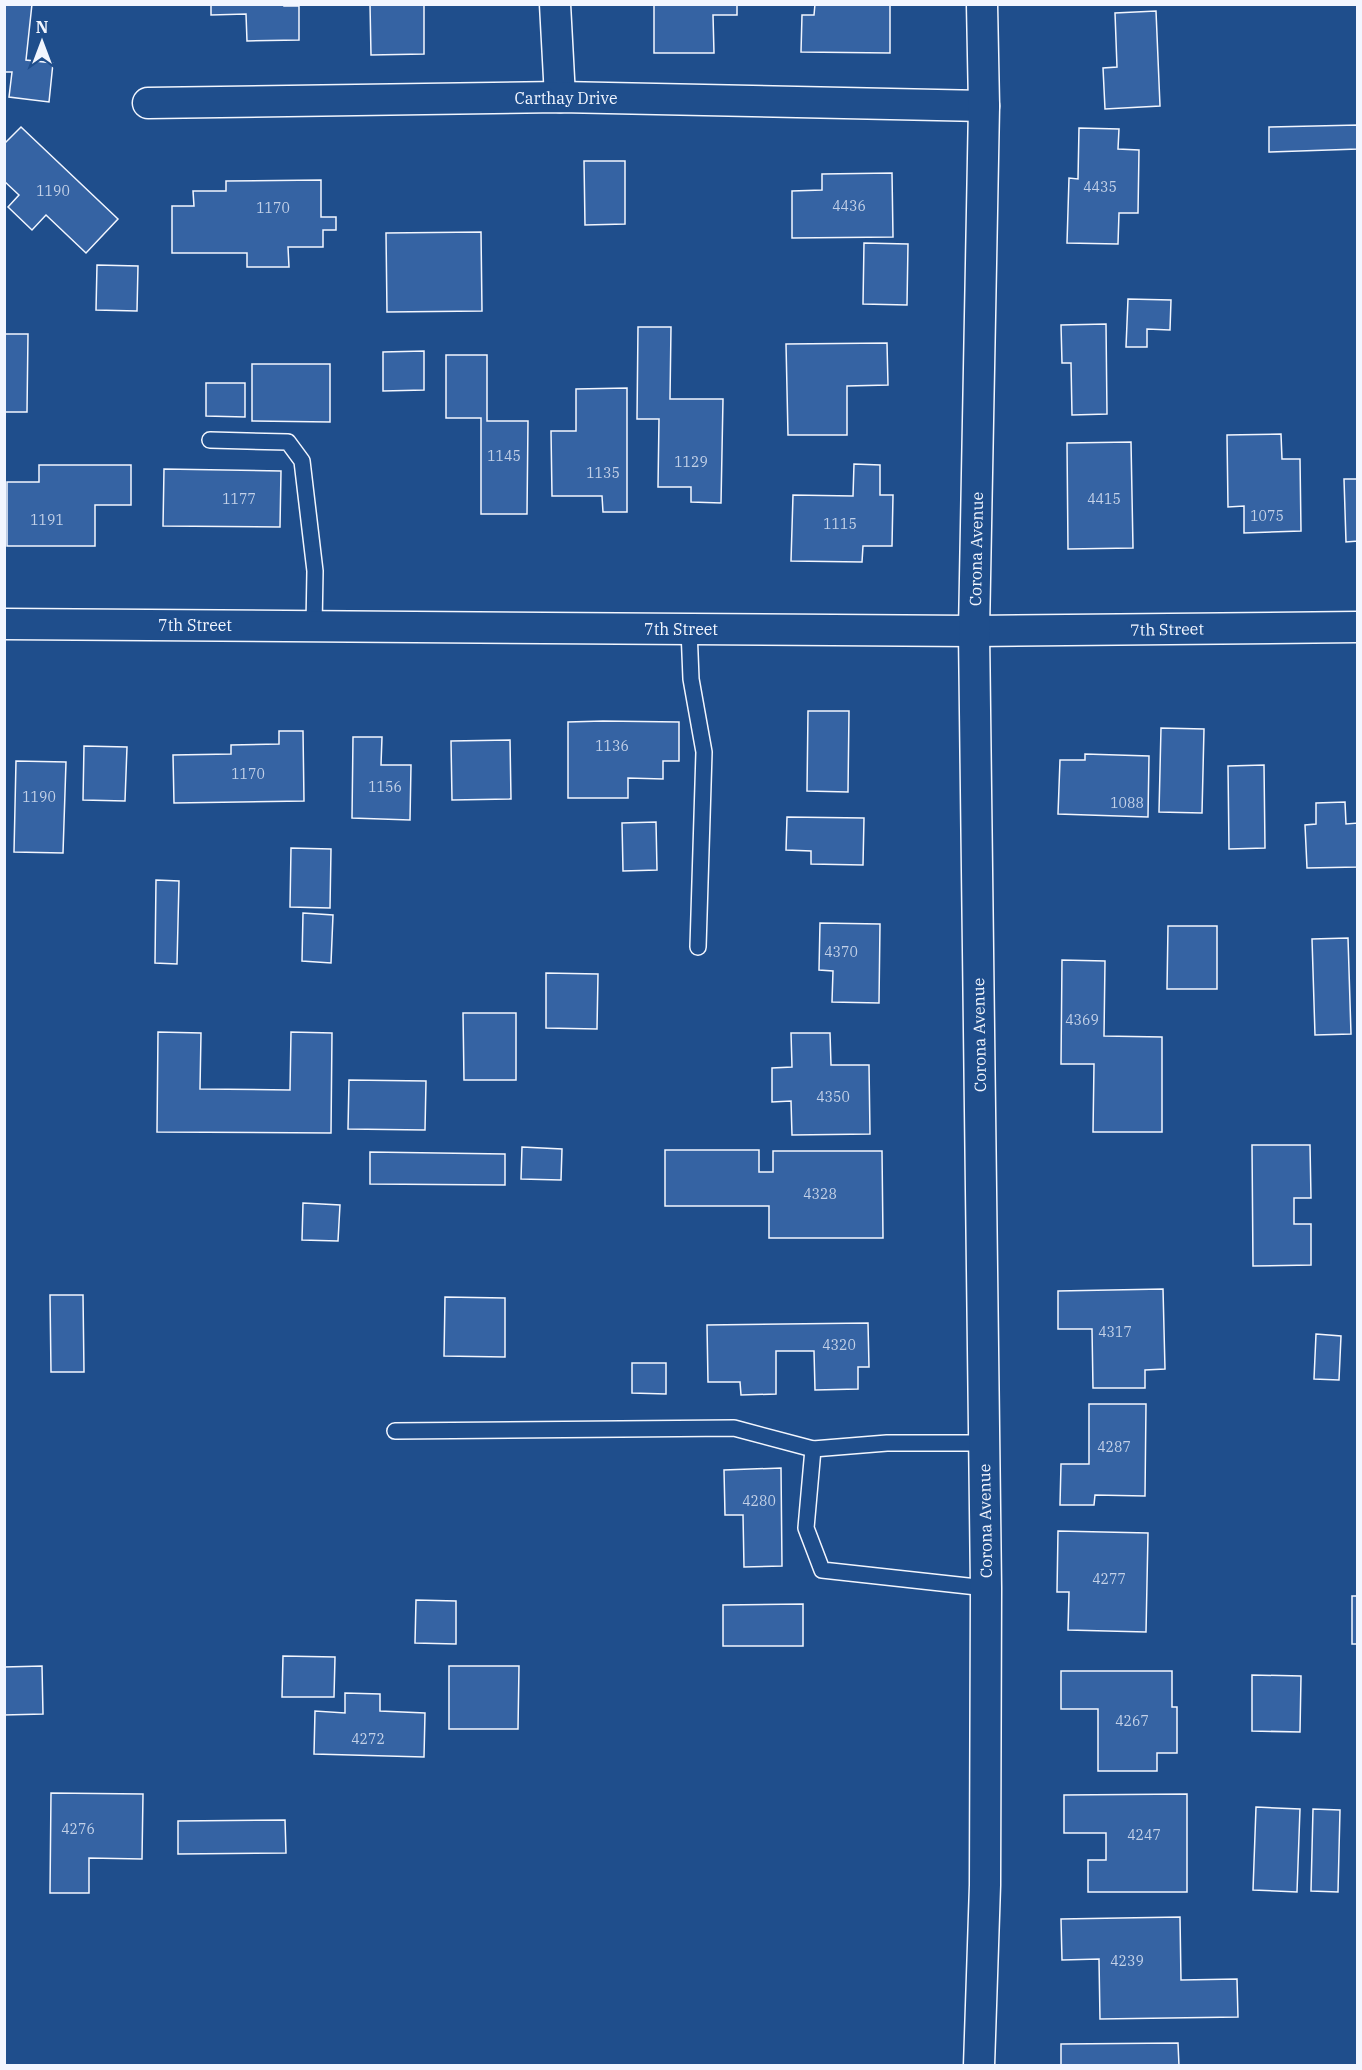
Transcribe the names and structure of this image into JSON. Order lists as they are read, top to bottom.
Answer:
{
  "streets": {
    "street": ["Carthay Drive", "Corona Avenue", "7th Street"]
  },
  "crossings": [
    ["Carthay Drive", "Corona Avenue"],
    ["Corona Avenue", "7th Street"]
  ],
  "house_numbers": [
    "4435",
    "1190",
    "4436",
    "1170",
    "1145",
    "1129",
    "1135",
    "1177",
    "4415",
    "1075",
    "1191",
    "1115",
    "1136",
    "1170",
    "1156",
    "1190",
    "1088",
    "4370",
    "4369",
    "4350",
    "4328",
    "4317",
    "4320",
    "4287",
    "4280",
    "4277",
    "4267",
    "4272",
    "4276",
    "4247",
    "4239"
  ],
  "north": "top"
}
